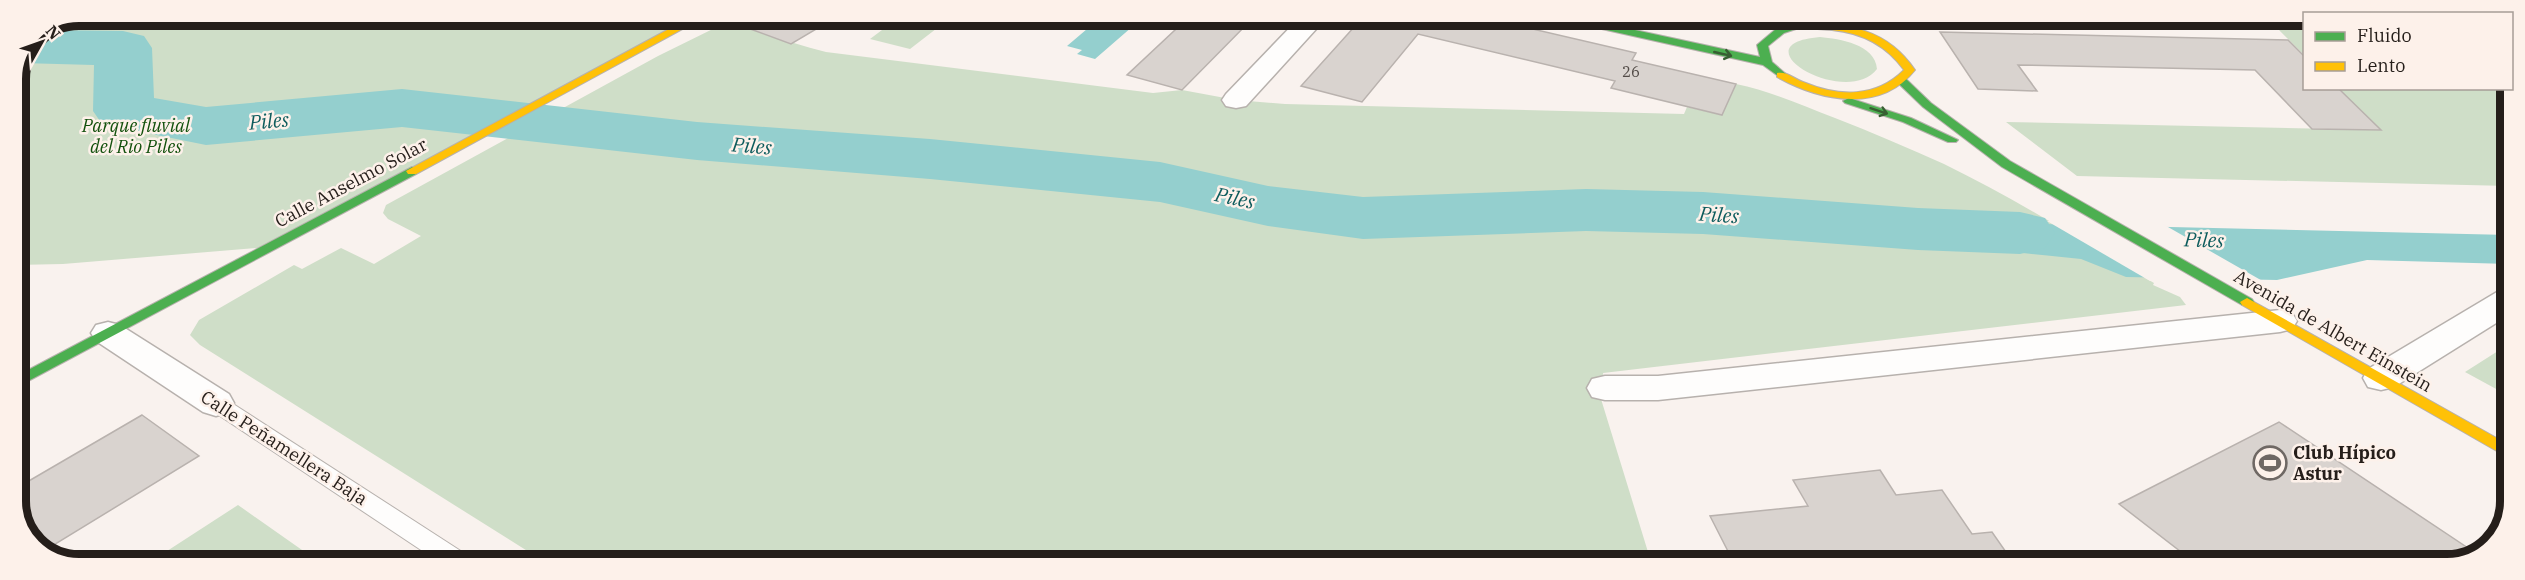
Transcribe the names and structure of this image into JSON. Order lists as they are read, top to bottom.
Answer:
{
  "streets": {
    "street": ["Calle Anselmo Solar", "Avenida de Albert Einstein", "Calle Peñamellera Baja"]
  },
  "crossings": [
    ["Calle Anselmo Solar", "Calle Peñamellera Baja"]
  ],
  "water": ["Piles"],
  "parks": ["Parque fluvial del Rio Piles"],
  "places": {
    "sports": ["Club Hípico Astur"]
  },
  "house_numbers": ["26"],
  "legend": ["Fluido", "Lento"],
  "north": "top right"
}
